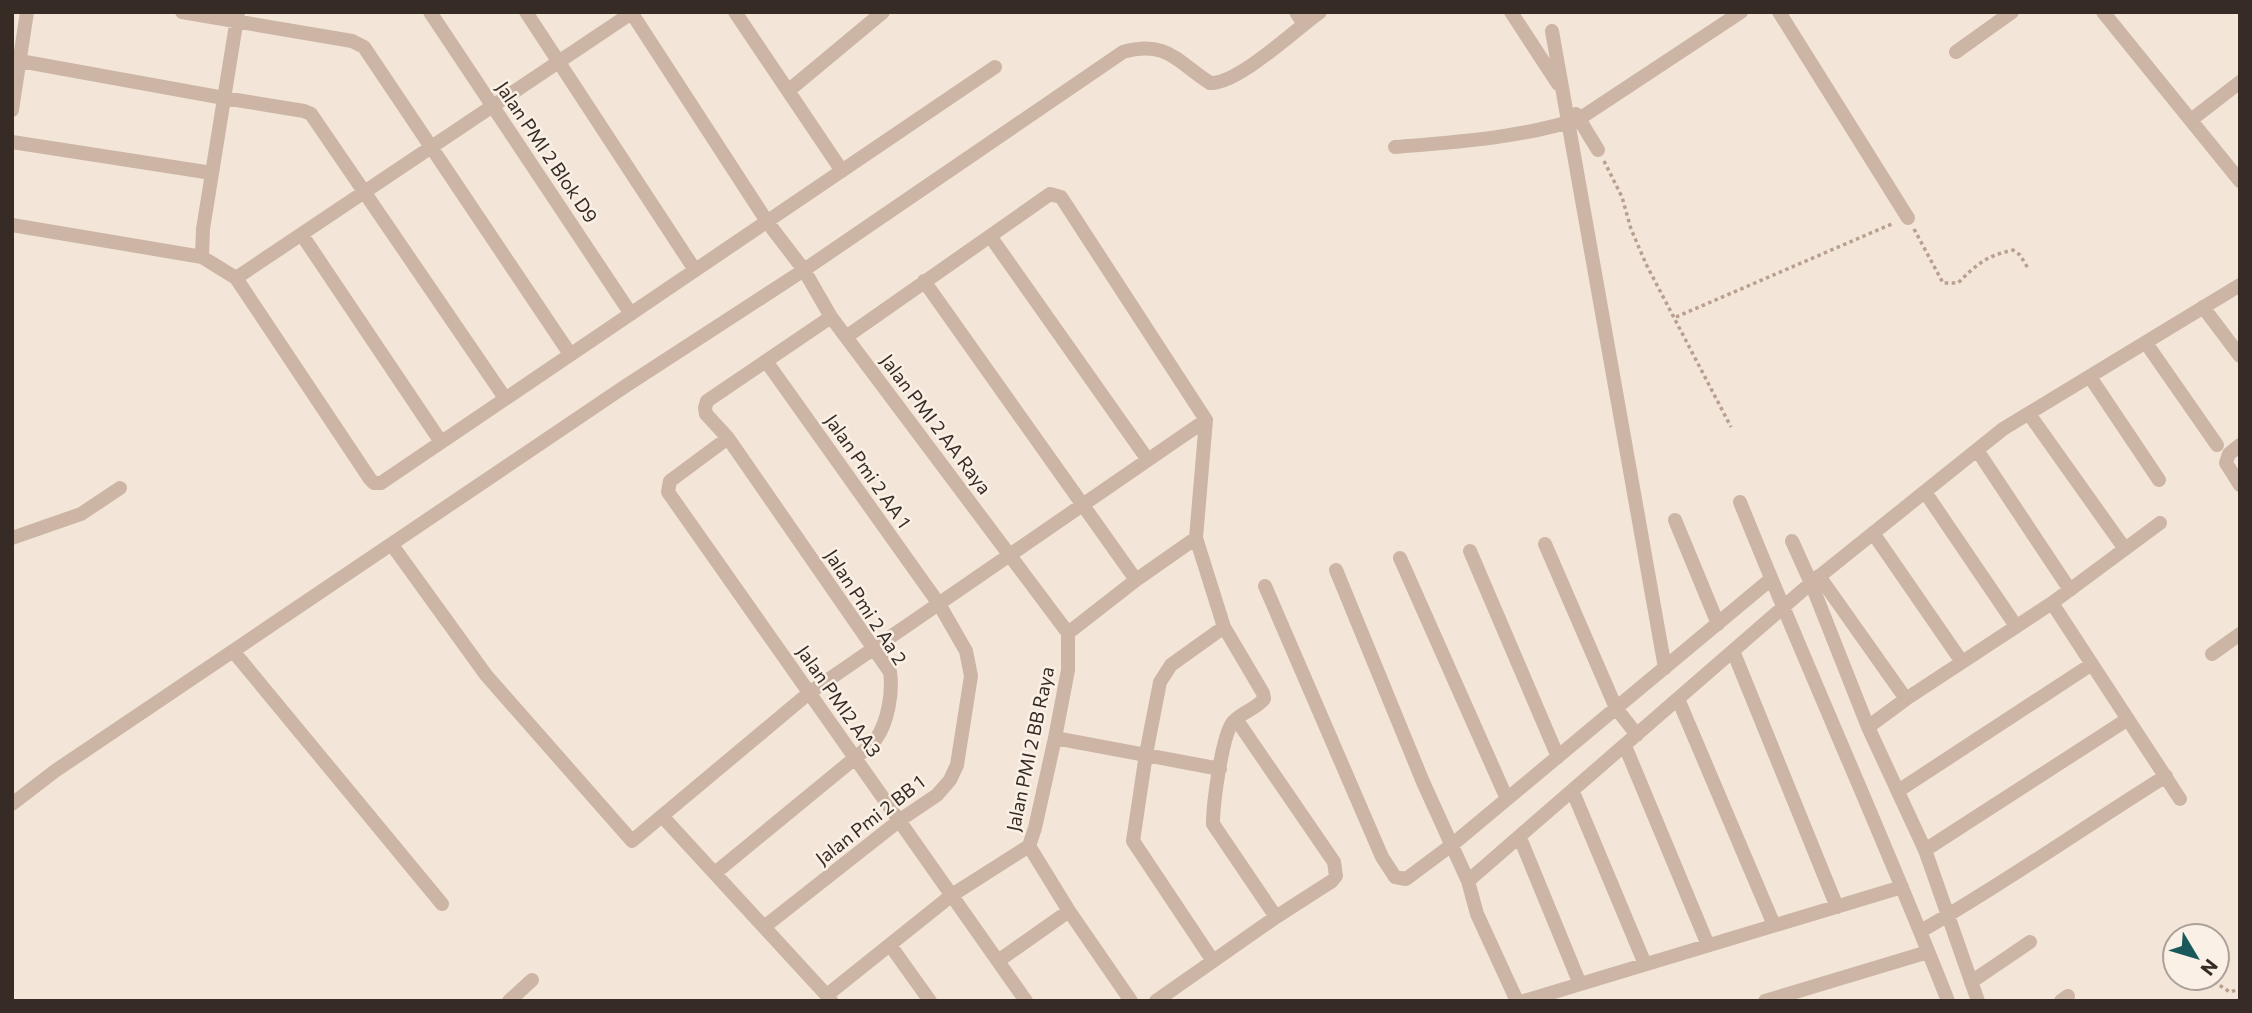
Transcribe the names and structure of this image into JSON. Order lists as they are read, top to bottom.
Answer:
{
  "streets": {
    "street": [
      "Jalan PMI 2 Blok D9",
      "Jalan PMI 2 AA Raya",
      "Jalan Pmi 2 AA 1",
      "Jalan Pmi 2 Aa 2",
      "Jalan PMI2 AA3",
      "Jalan PMI 2 BB Raya",
      "Jalan Pmi 2 BB 1"
    ]
  },
  "crossings": [
    ["Jalan Pmi 2 AA 1", "Jalan Pmi 2 Aa 2"],
    ["Jalan Pmi 2 AA 1", "Jalan Pmi 2 BB 1"],
    ["Jalan Pmi 2 Aa 2", "Jalan PMI2 AA3"],
    ["Jalan PMI2 AA3", "Jalan PMI 2 BB Raya"],
    ["Jalan PMI2 AA3", "Jalan Pmi 2 BB 1"]
  ],
  "north": "bottom right"
}
